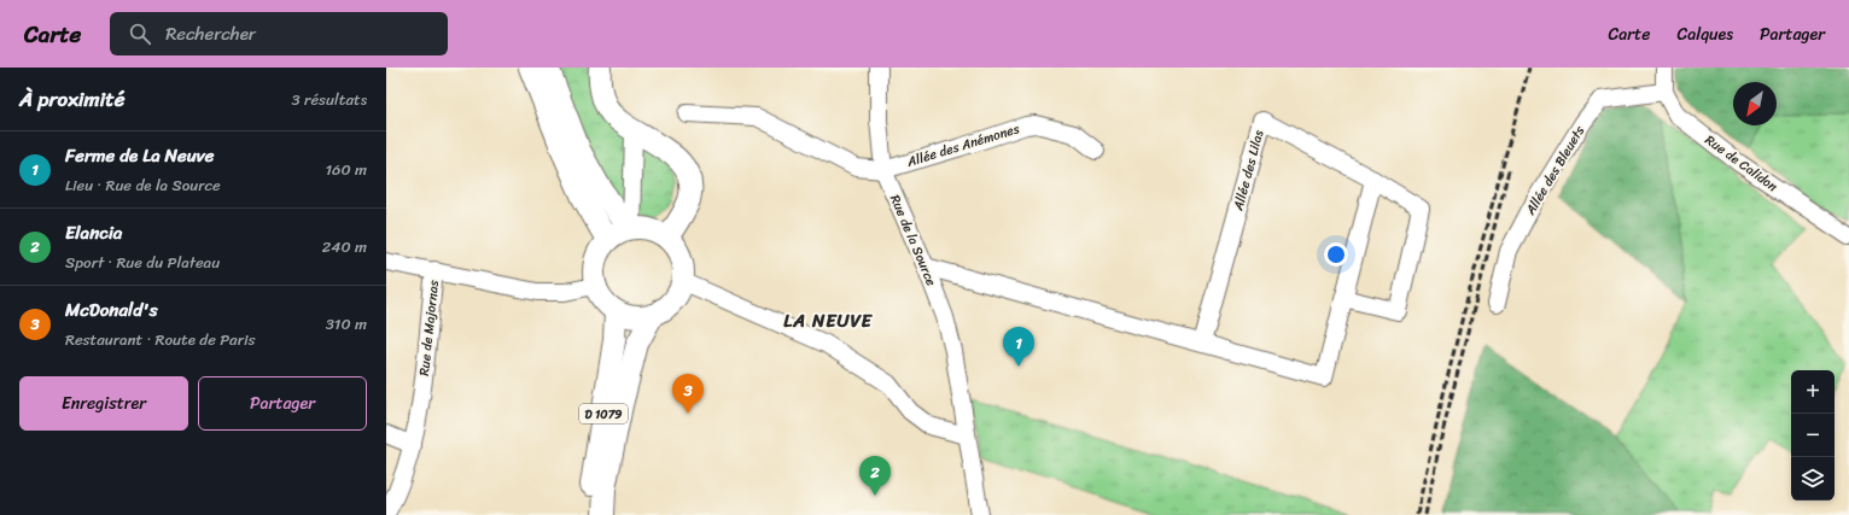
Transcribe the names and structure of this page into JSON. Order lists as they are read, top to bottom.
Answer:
{
  "streets": {
    "main road": ["D 1079"],
    "street": [
      "Allée des Anémones",
      "Rue de Calidon",
      "Allée des Lilas",
      "Allée des Bleuets",
      "Rue de la Source",
      "Rue de Majornas"
    ]
  },
  "crossings": [
    ["Allée des Anémones", "Rue de la Source"],
    ["Rue de Calidon", "Allée des Bleuets"],
    ["Rue de Majornas", "D 1079"]
  ],
  "districts": ["LA NEUVE"],
  "north": "bottom left",
  "page": {
    "header": "Carte",
    "search": "Rechercher",
    "nav": ["Carte", "Calques", "Partager"],
    "heading": ["À proximité", "3 résultats"],
    "list": [
      {
        "mark": "1",
        "name": "Ferme de La Neuve",
        "note": "Lieu · Rue de la Source",
        "value": "160 m"
      },
      {
        "mark": "2",
        "name": "Elancia",
        "note": "Sport · Rue du Plateau",
        "value": "240 m"
      },
      {
        "mark": "3",
        "name": "McDonald's",
        "note": "Restaurant · Route de Paris",
        "value": "310 m"
      }
    ],
    "pins": ["1", "3", "2"],
    "buttons": ["Enregistrer", "Partager"],
    "map_buttons": ["+", "−"]
  }
}
